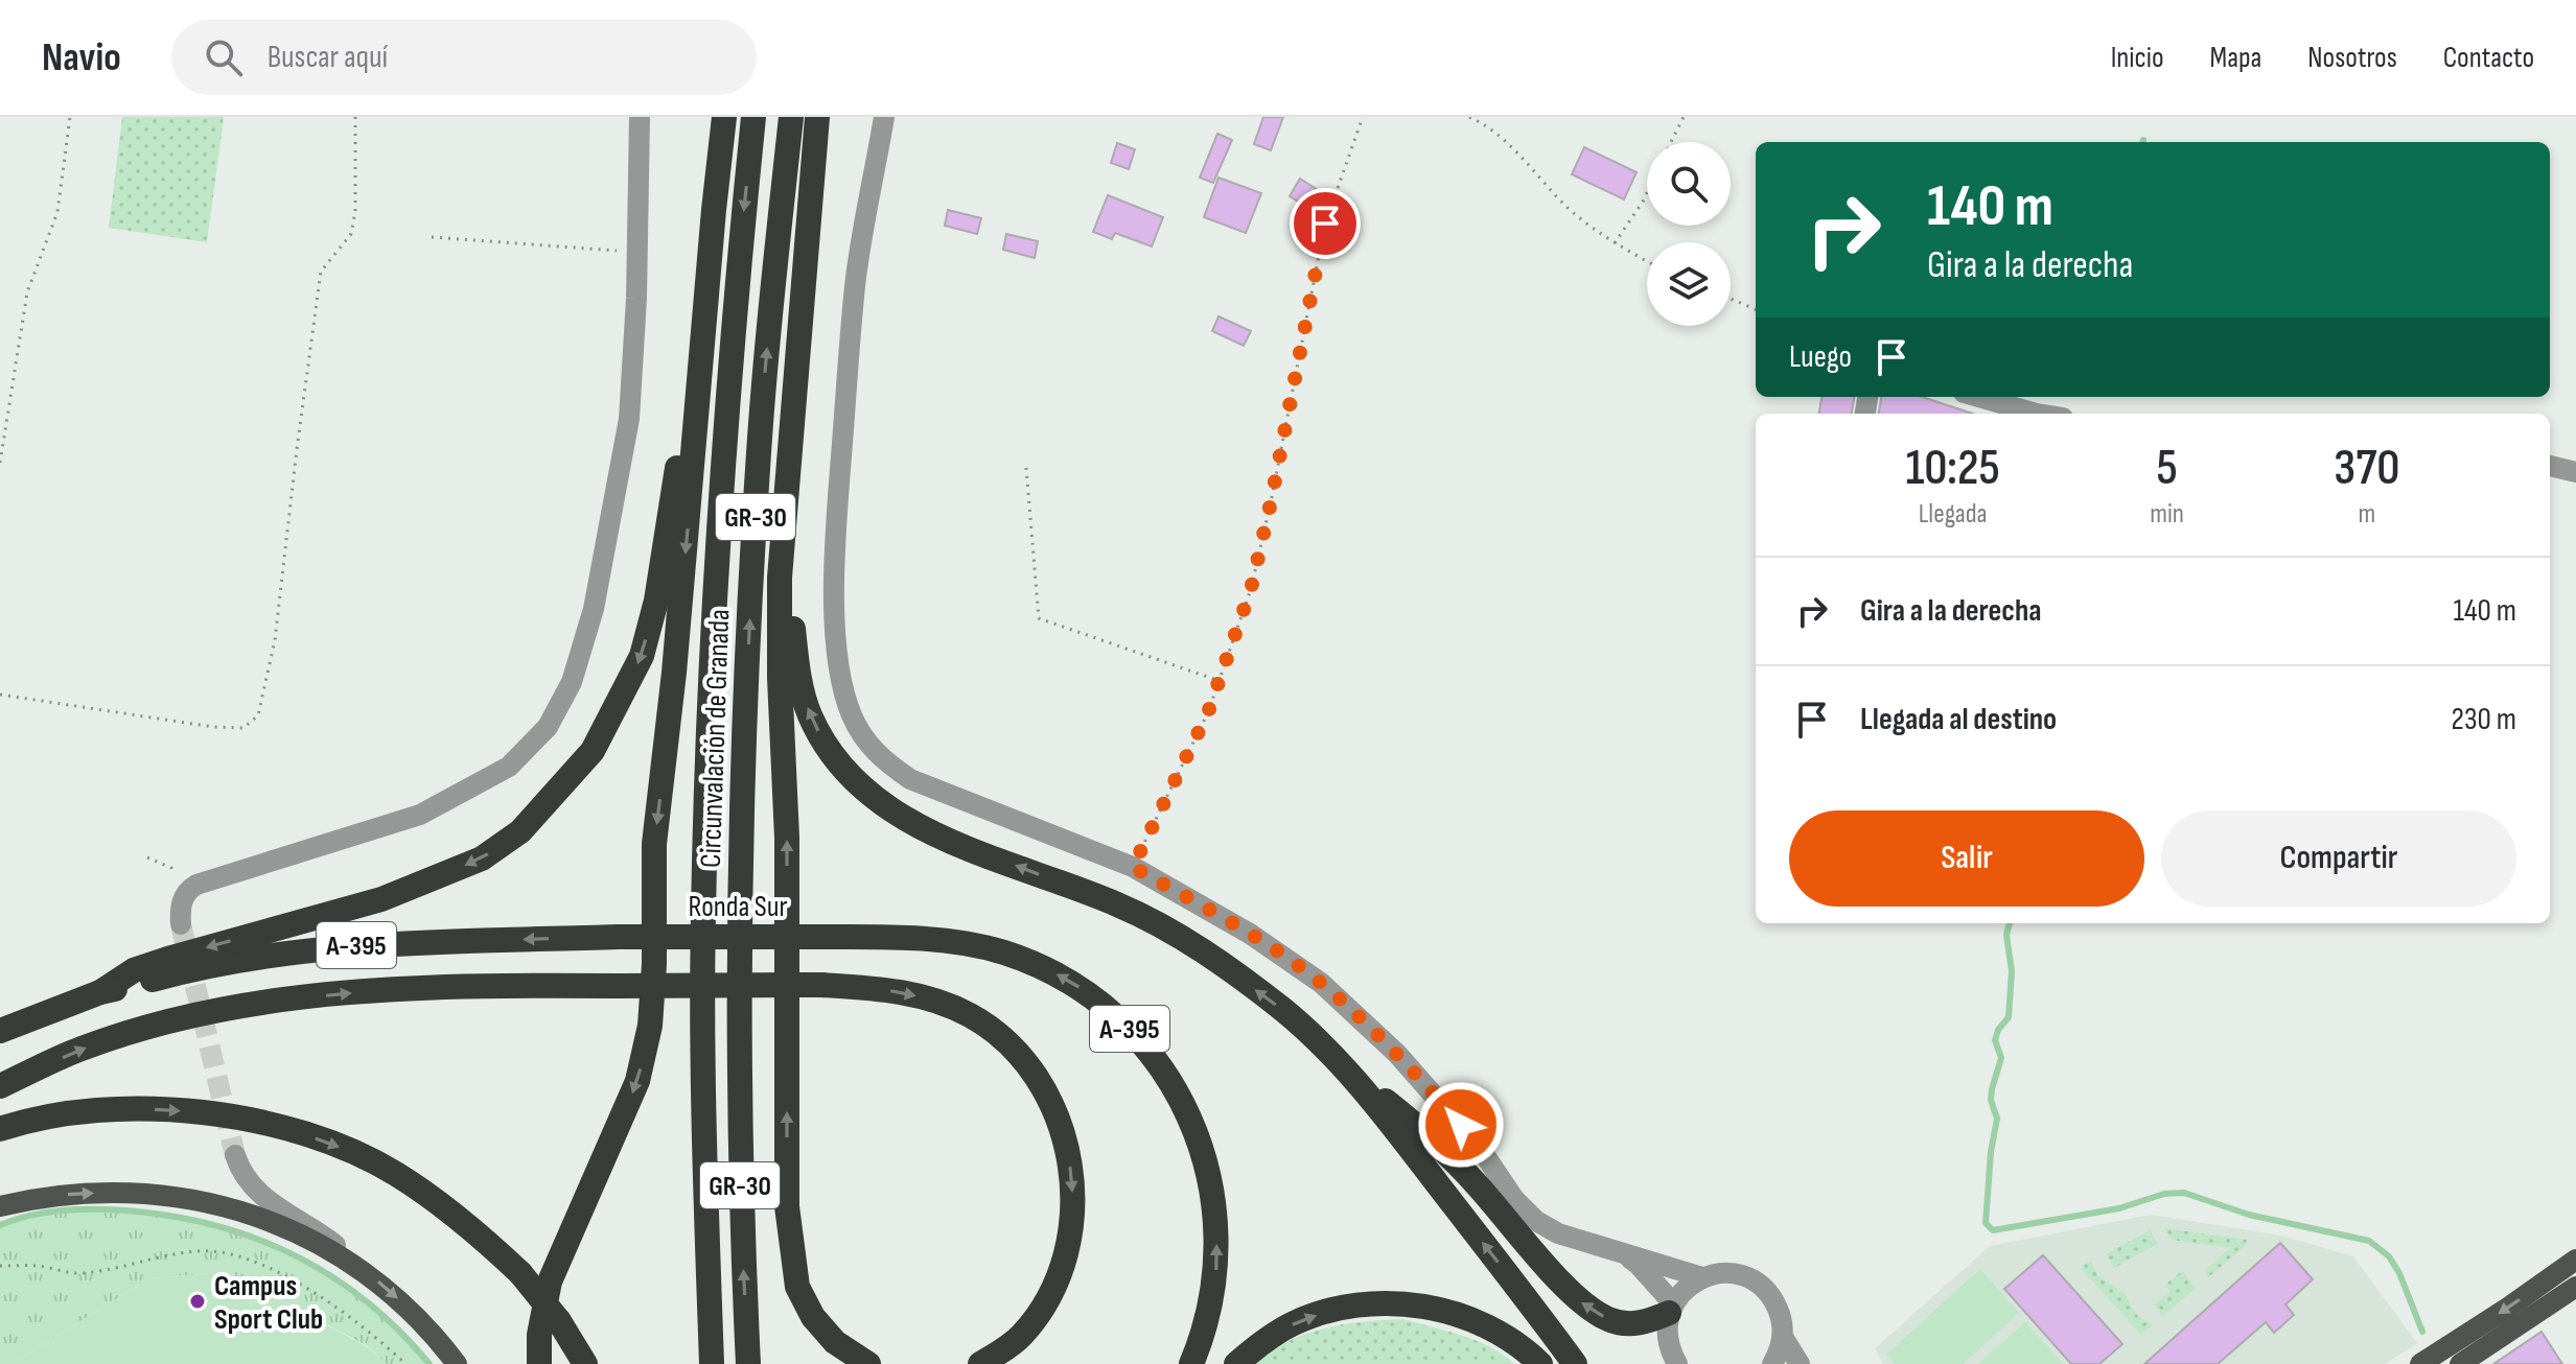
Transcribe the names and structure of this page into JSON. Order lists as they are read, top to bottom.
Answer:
{
  "streets": {
    "highway": [
      "GR-30",
      "Circunvalación de Granada",
      "Ronda Sur",
      "A-395"
    ]
  },
  "one_way": ["Ronda Sur"],
  "places": ["Campus Sport Club"],
  "page": {
    "header": "Navio",
    "search": "Buscar aquí",
    "nav": [
      "Inicio",
      "Mapa",
      "Nosotros",
      "Contacto"
    ],
    "turn": ["140 m", "Gira a la derecha"],
    "then": "Luego",
    "eta": [
      "10:25",
      "Llegada",
      "5",
      "min",
      "370",
      "m"
    ],
    "list": [
      {
        "name": "Gira a la derecha",
        "value": "140 m"
      },
      {
        "name": "Llegada al destino",
        "value": "230 m"
      }
    ],
    "buttons": ["Salir", "Compartir"]
  }
}
